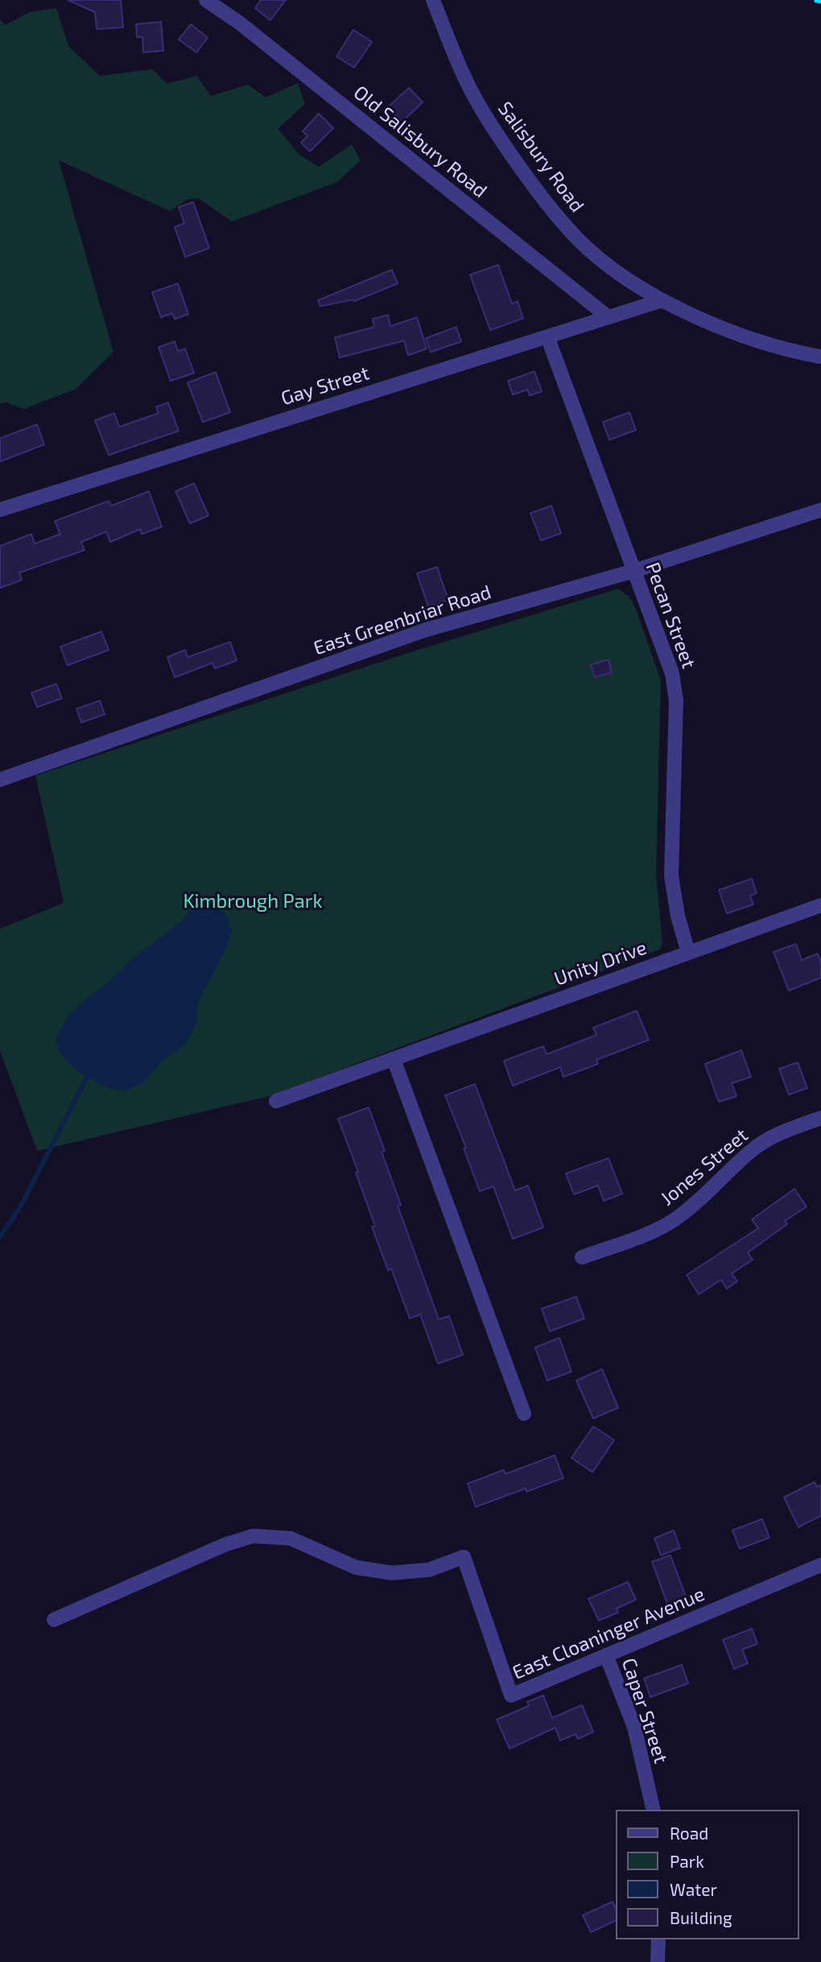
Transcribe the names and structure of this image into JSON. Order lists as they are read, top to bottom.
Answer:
{
  "streets": {
    "street": [
      "Old Salisbury Road",
      "Salisbury Road",
      "Gay Street",
      "Pecan Street",
      "East Greenbriar Road",
      "Unity Drive",
      "Jones Street",
      "East Cloaninger Avenue",
      "Caper Street"
    ]
  },
  "crossings": [
    ["Old Salisbury Road", "Gay Street"],
    ["Salisbury Road", "Gay Street"],
    ["Gay Street", "Pecan Street"],
    ["Pecan Street", "East Greenbriar Road"],
    ["Pecan Street", "Unity Drive"],
    ["East Cloaninger Avenue", "Caper Street"]
  ],
  "parks": ["Kimbrough Park"],
  "legend": [
    "Road",
    "Park",
    "Water",
    "Building"
  ]
}
